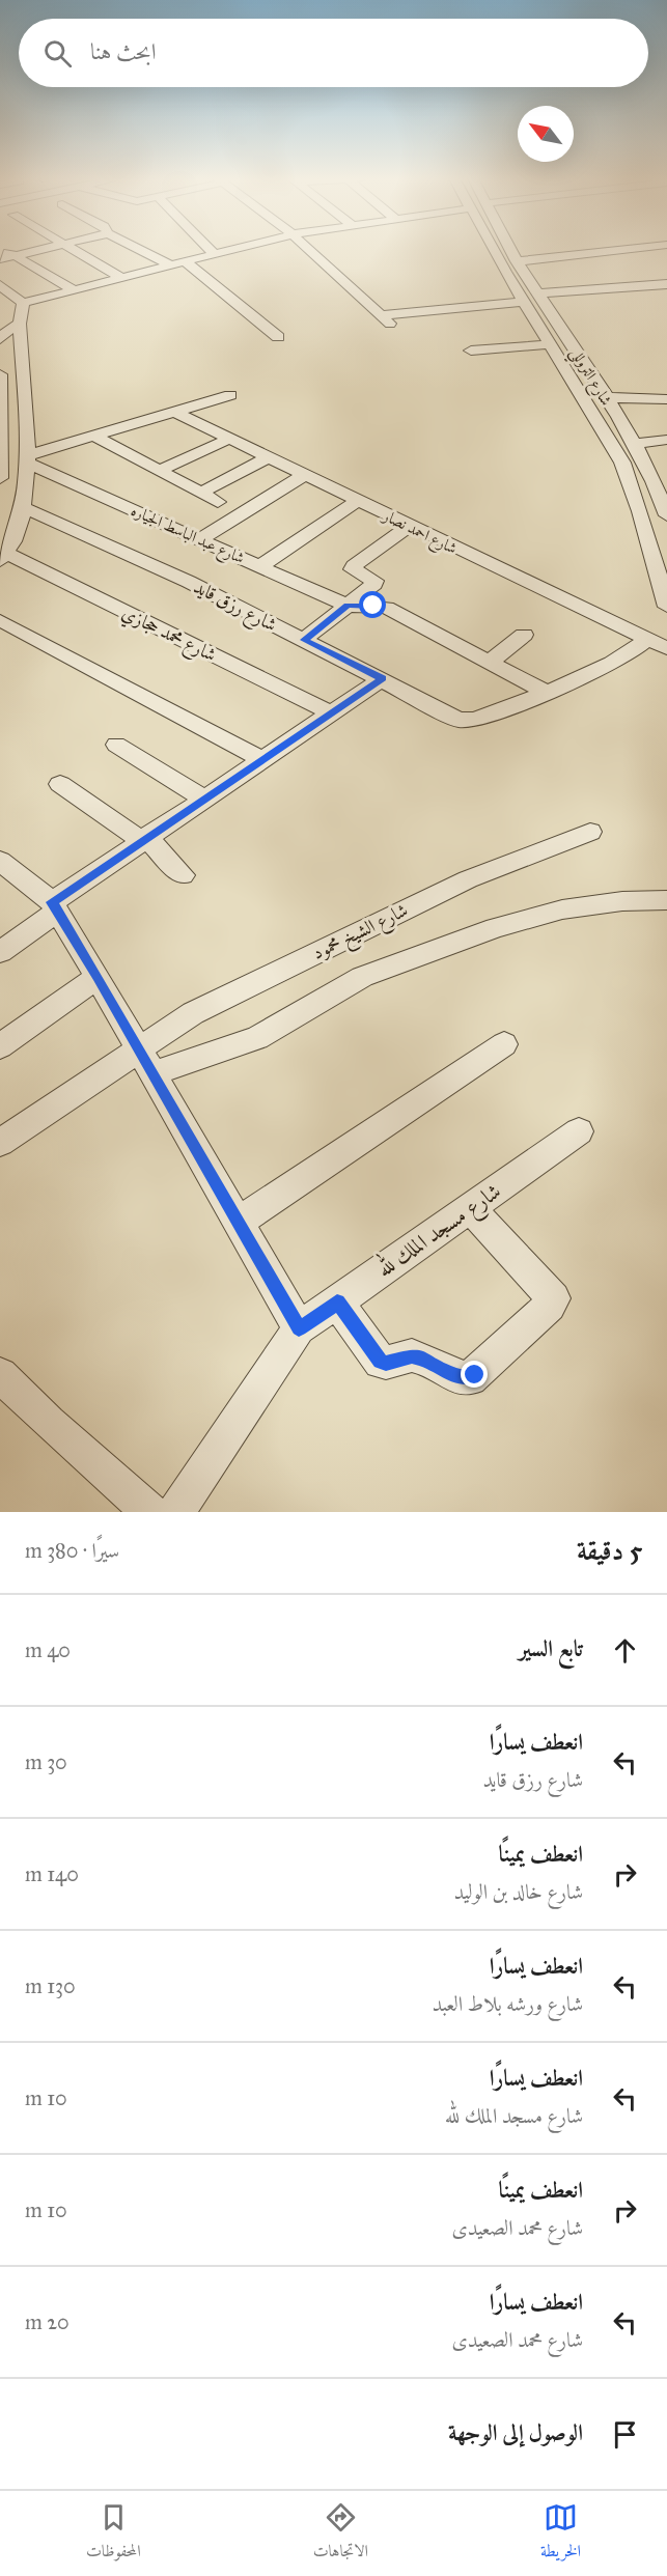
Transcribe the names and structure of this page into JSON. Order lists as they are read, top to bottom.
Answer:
{
  "streets": {
    "street": [
      "شارع التروللي",
      "شارع احمد نصار",
      "شارع عبد الباسط الجياره",
      "شارع رزق قايد",
      "شارع محمد حجازي",
      "شارع الشيخ محمود",
      "شارع مسجد الملك لله"
    ]
  },
  "crossings": [
    ["شارع احمد نصار", "شارع رزق قايد"]
  ],
  "north": "top left",
  "page": {
    "search": "ابحث هنا",
    "heading": ["5 دقيقة", "سيرًا · 380 m"],
    "list": [
      ["تابع السير", "40 m"],
      ["انعطف يسارًا", "شارع رزق قايد", "30 m"],
      ["انعطف يمينًا", "شارع خالد بن الوليد", "140 m"],
      ["انعطف يسارًا", "شارع ورشه بلاط العبد", "130 m"],
      ["انعطف يسارًا", "شارع مسجد الملك لله", "10 m"],
      ["انعطف يمينًا", "شارع محمد الصعيدى", "10 m"],
      ["انعطف يسارًا", "شارع محمد الصعيدى", "20 m"],
      "الوصول إلى الوجهة"
    ],
    "nav": ["الخريطة", "الاتجاهات", "المحفوظات"]
  }
}
